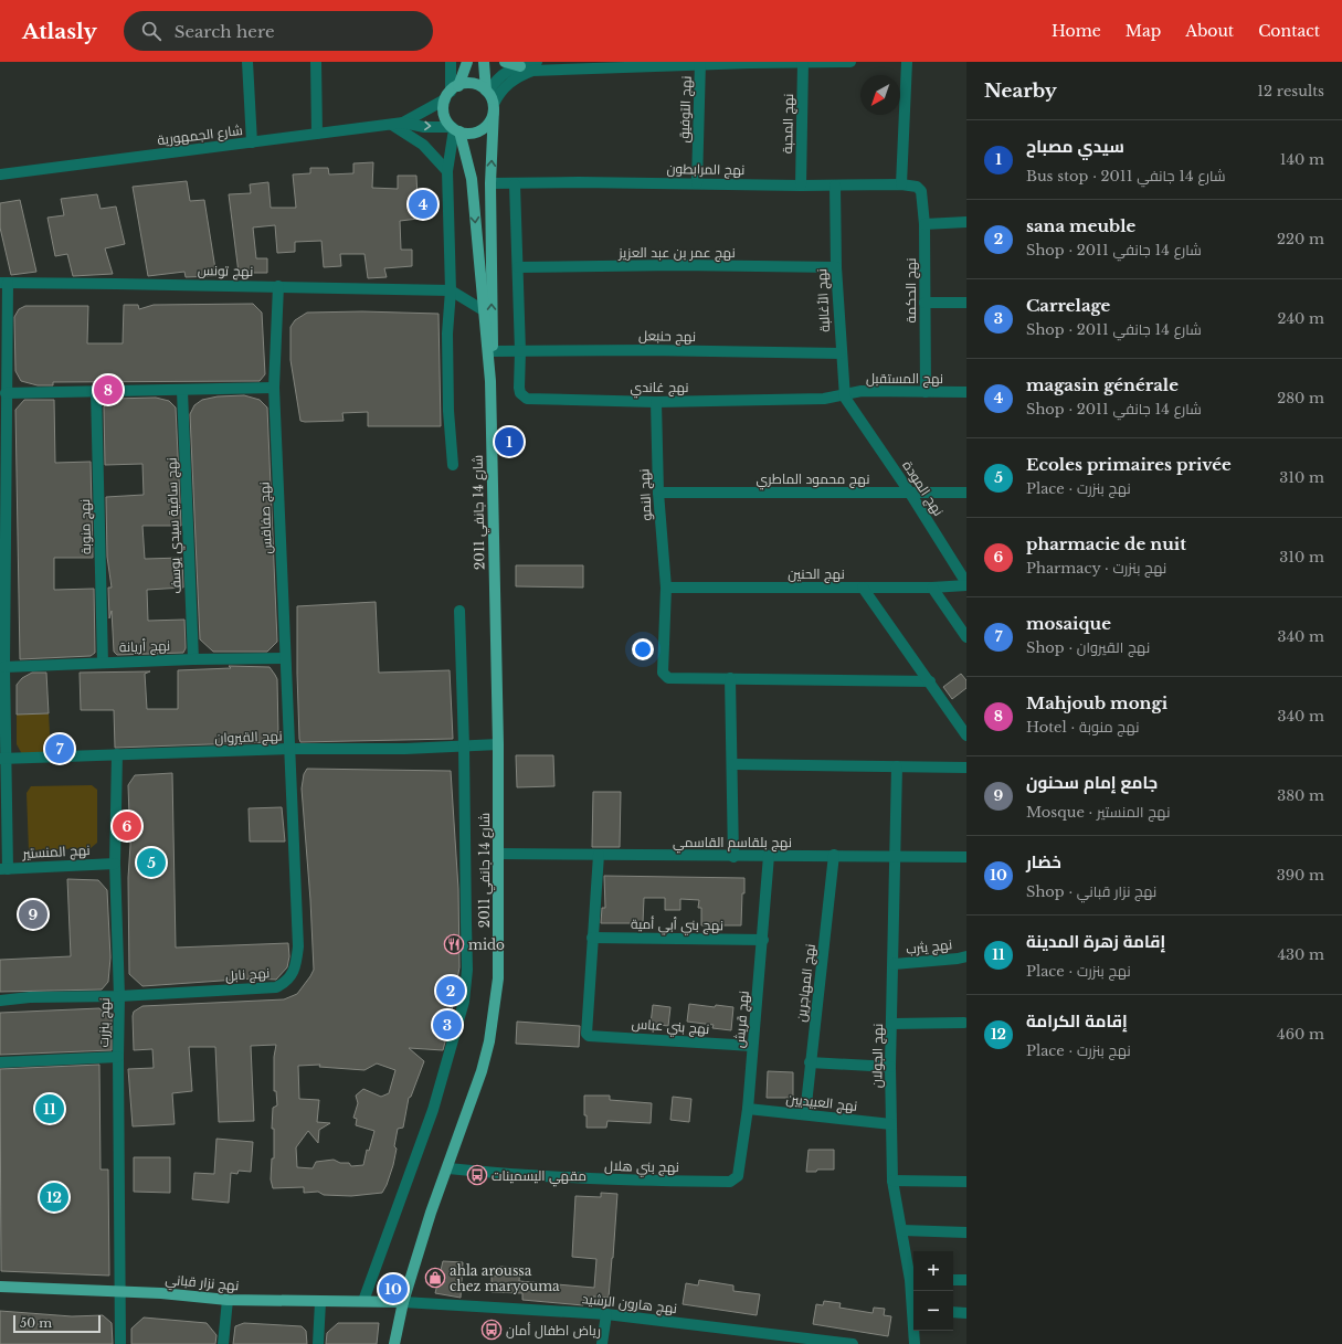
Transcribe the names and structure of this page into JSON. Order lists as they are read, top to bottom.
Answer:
{
  "streets": {
    "main road": ["شارع 14 جانفي 2011", "نهج نزار قباني"],
    "street": [
      "نهج التوفيق",
      "نهج المحبة",
      "شارع الجمهورية",
      "نهج المرابطون",
      "نهج عمر بن عبد العزيز",
      "نهج تونس",
      "نهج الحكمة",
      "نهج الأغالبة",
      "نهج حنبعل",
      "نهج المستقبل",
      "نهج غاندي",
      "نهج محمود الماطري",
      "نهج المودة",
      "نهج النمو",
      "نهج صفاقس",
      "نهج ساقية سيدي يوسف",
      "نهج منوبة",
      "نهج الحنين",
      "نهج أريانة",
      "نهج القيروان",
      "نهج بلقاسم القاسمي",
      "نهج المنستير",
      "نهج بني أبي أمية",
      "نهج يثرب",
      "نهج نابل",
      "نهج المهاجرين",
      "نهج قريش",
      "نهج بنزرت",
      "نهج بني عباس",
      "نهج الجولان",
      "نهج العبيديين",
      "نهج بني هلال",
      "نهج هارون الرشيد"
    ]
  },
  "crossings": [
    ["نهج التوفيق", "نهج المرابطون"],
    ["نهج المحبة", "نهج المرابطون"],
    ["نهج المرابطون", "نهج الحكمة"],
    ["نهج المرابطون", "نهج الأغالبة"],
    ["نهج المرابطون", "شارع 14 جانفي 2011"],
    ["نهج عمر بن عبد العزيز", "نهج الأغالبة"],
    ["نهج تونس", "نهج صفاقس"],
    ["نهج الحكمة", "نهج المستقبل"],
    ["نهج الأغالبة", "نهج حنبعل"],
    ["نهج الأغالبة", "نهج المستقبل"],
    ["نهج الأغالبة", "نهج غاندي"],
    ["نهج الأغالبة", "نهج المودة"],
    ["نهج حنبعل", "نهج غاندي"],
    ["نهج حنبعل", "شارع 14 جانفي 2011"],
    ["نهج المستقبل", "نهج غاندي"],
    ["نهج غاندي", "نهج النمو"],
    ["نهج محمود الماطري", "نهج المودة"],
    ["نهج محمود الماطري", "نهج النمو"],
    ["نهج المودة", "نهج الحنين"],
    ["نهج النمو", "نهج الحنين"],
    ["شارع 14 جانفي 2011", "نهج القيروان"],
    ["شارع 14 جانفي 2011", "نهج بلقاسم القاسمي"],
    ["شارع 14 جانفي 2011", "نهج بني هلال"],
    ["شارع 14 جانفي 2011", "نهج نزار قباني"],
    ["شارع 14 جانفي 2011", "نهج هارون الرشيد"],
    ["نهج صفاقس", "نهج أريانة"],
    ["نهج صفاقس", "نهج القيروان"],
    ["نهج صفاقس", "نهج نابل"],
    ["نهج ساقية سيدي يوسف", "نهج أريانة"],
    ["نهج منوبة", "نهج أريانة"],
    ["نهج القيروان", "نهج نابل"],
    ["نهج القيروان", "نهج بنزرت"],
    ["نهج بلقاسم القاسمي", "نهج المهاجرين"],
    ["نهج بلقاسم القاسمي", "نهج قريش"],
    ["نهج بلقاسم القاسمي", "نهج الجولان"],
    ["نهج المنستير", "نهج بنزرت"],
    ["نهج بني أبي أمية", "نهج قريش"],
    ["نهج بني أبي أمية", "نهج بني عباس"],
    ["نهج يثرب", "نهج الجولان"],
    ["نهج نابل", "نهج بنزرت"],
    ["نهج المهاجرين", "نهج العبيديين"],
    ["نهج قريش", "نهج بني عباس"],
    ["نهج قريش", "نهج العبيديين"],
    ["نهج قريش", "نهج بني هلال"],
    ["نهج بنزرت", "نهج نزار قباني"],
    ["نهج الجولان", "نهج العبيديين"],
    ["نهج نزار قباني", "نهج هارون الرشيد"]
  ],
  "places": {
    "restaurant": ["mido"],
    "bus stop": ["مقهي اليسمينات", "رياض اطفال أمان"],
    "shop": ["ahla aroussa chez maryouma"]
  },
  "scale_bar": "50 m",
  "north": "bottom left",
  "page": {
    "header": "Atlasly",
    "search": "Search here",
    "nav": [
      "Home",
      "Map",
      "About",
      "Contact"
    ],
    "heading": ["Nearby", "12 results"],
    "list": [
      {
        "mark": "1",
        "name": "سيدي مصباح",
        "note": "Bus stop · شارع 14 جانفي 2011",
        "value": "140 m"
      },
      {
        "mark": "2",
        "name": "sana meuble",
        "note": "Shop · شارع 14 جانفي 2011",
        "value": "220 m"
      },
      {
        "mark": "3",
        "name": "Carrelage",
        "note": "Shop · شارع 14 جانفي 2011",
        "value": "240 m"
      },
      {
        "mark": "4",
        "name": "magasin générale",
        "note": "Shop · شارع 14 جانفي 2011",
        "value": "280 m"
      },
      {
        "mark": "5",
        "name": "Ecoles primaires privée",
        "note": "Place · نهج بنزرت",
        "value": "310 m"
      },
      {
        "mark": "6",
        "name": "pharmacie de nuit",
        "note": "Pharmacy · نهج بنزرت",
        "value": "310 m"
      },
      {
        "mark": "7",
        "name": "mosaique",
        "note": "Shop · نهج القيروان",
        "value": "340 m"
      },
      {
        "mark": "8",
        "name": "Mahjoub mongi",
        "note": "Hotel · نهج منوبة",
        "value": "340 m"
      },
      {
        "mark": "9",
        "name": "جامع إمام سحنون",
        "note": "Mosque · نهج المنستير",
        "value": "380 m"
      },
      {
        "mark": "10",
        "name": "خضار",
        "note": "Shop · نهج نزار قباني",
        "value": "390 m"
      },
      {
        "mark": "11",
        "name": "إقامة زهرة المدينة",
        "note": "Place · نهج بنزرت",
        "value": "430 m"
      },
      {
        "mark": "12",
        "name": "إقامة الكرامة",
        "note": "Place · نهج بنزرت",
        "value": "460 m"
      }
    ],
    "pins": [
      "4",
      "8",
      "1",
      "7",
      "6",
      "5",
      "9",
      "2",
      "3",
      "11",
      "12",
      "10"
    ],
    "map_buttons": ["+", "−"],
    "scale": "50 m"
  }
}
